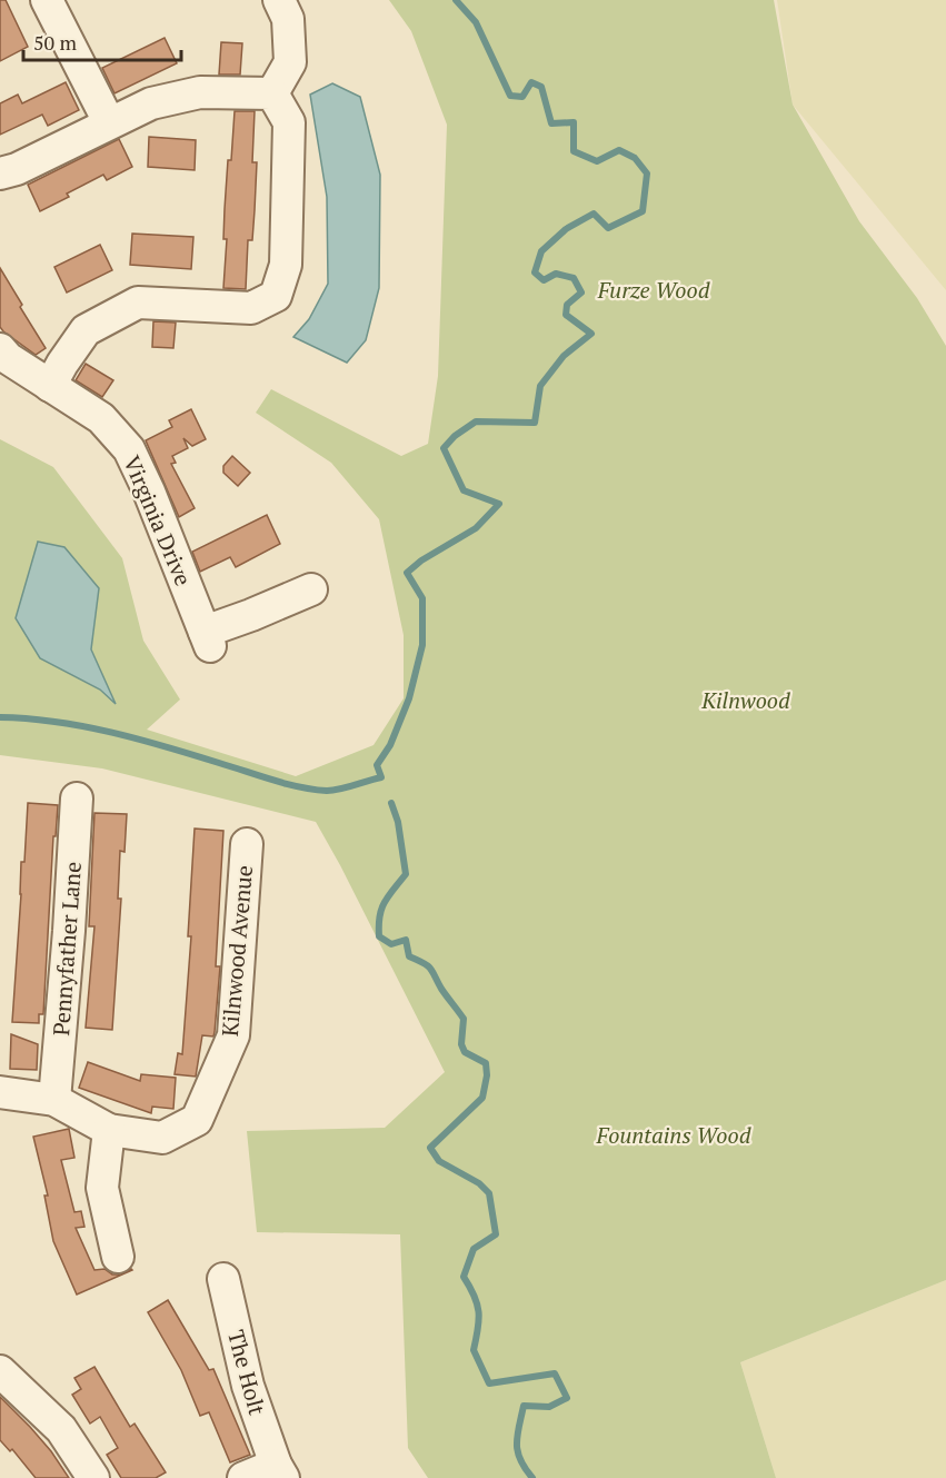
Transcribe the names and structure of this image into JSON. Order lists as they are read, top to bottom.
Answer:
{
  "streets": {
    "street": [
      "Virginia Drive",
      "Pennyfather Lane",
      "Kilnwood Avenue",
      "The Holt"
    ]
  },
  "crossings": [
    ["Pennyfather Lane", "Kilnwood Avenue"]
  ],
  "parks": ["Furze Wood", "Kilnwood", "Fountains Wood"],
  "scale_bar": "50 m"
}
